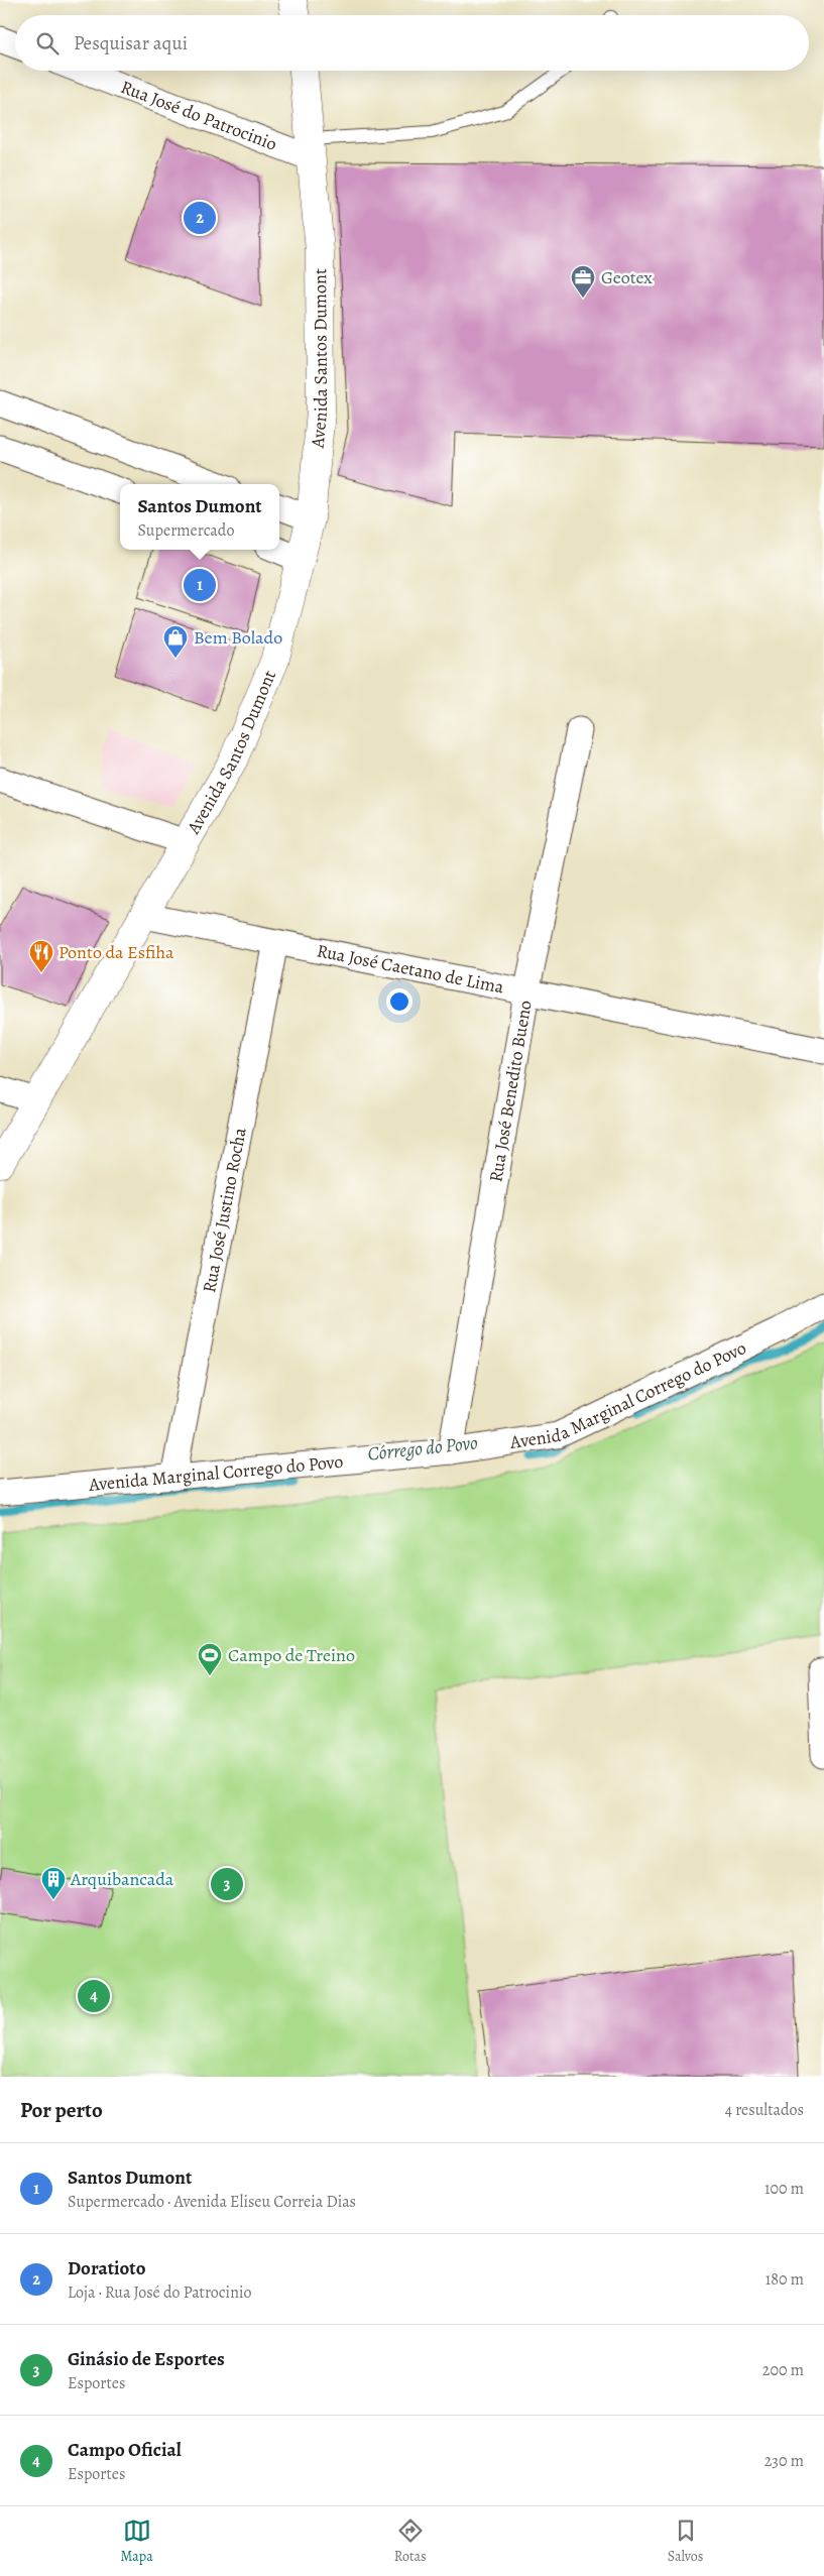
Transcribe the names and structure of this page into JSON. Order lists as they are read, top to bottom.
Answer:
{
  "streets": {
    "street": [
      "Rua José do Patrocinio",
      "Avenida Santos Dumont",
      "Rua José Caetano de Lima",
      "Rua José Benedito Bueno",
      "Rua José Justino Rocha",
      "Avenida Marginal Corrego do Povo"
    ]
  },
  "crossings": [
    ["Rua José do Patrocinio", "Avenida Santos Dumont"],
    ["Avenida Santos Dumont", "Rua José Caetano de Lima"],
    ["Rua José Caetano de Lima", "Rua José Benedito Bueno"],
    ["Rua José Caetano de Lima", "Rua José Justino Rocha"],
    ["Rua José Benedito Bueno", "Avenida Marginal Corrego do Povo"],
    ["Rua José Justino Rocha", "Avenida Marginal Corrego do Povo"]
  ],
  "water": ["Córrego do Povo"],
  "places": {
    "office": ["Geotex"],
    "shop": ["Bem Bolado"],
    "restaurant": ["Ponto da Esfiha"],
    "sports": ["Campo de Treino"],
    "building": ["Arquibancada"]
  },
  "page": {
    "search": "Pesquisar aqui",
    "pins": [
      "2",
      "1",
      "3",
      "4"
    ],
    "popup": ["Santos Dumont", "Supermercado"],
    "heading": ["Por perto", "4 resultados"],
    "list": [
      {
        "mark": "1",
        "name": "Santos Dumont",
        "note": "Supermercado · Avenida Eliseu Correia Dias",
        "value": "100 m"
      },
      {
        "mark": "2",
        "name": "Doratioto",
        "note": "Loja · Rua José do Patrocinio",
        "value": "180 m"
      },
      {
        "mark": "3",
        "name": "Ginásio de Esportes",
        "note": "Esportes",
        "value": "200 m"
      },
      {
        "mark": "4",
        "name": "Campo Oficial",
        "note": "Esportes",
        "value": "230 m"
      }
    ],
    "nav": ["Mapa", "Rotas", "Salvos"]
  }
}
